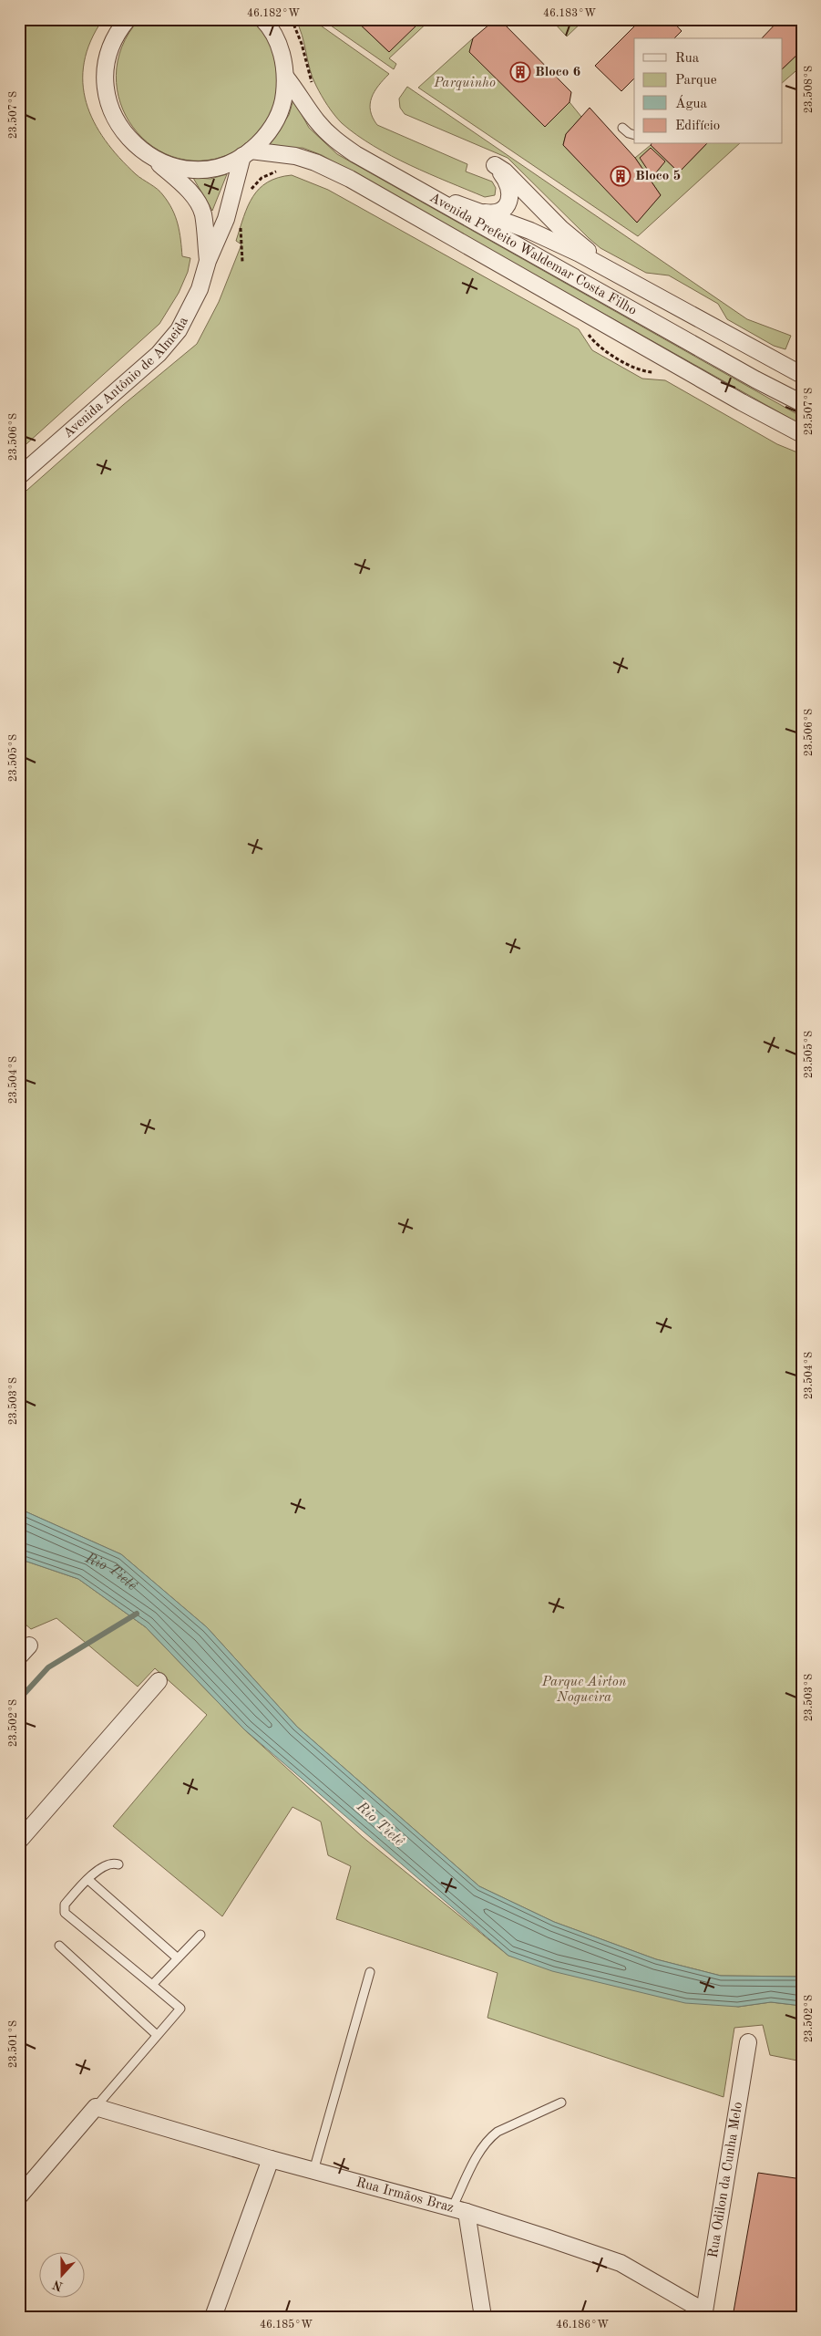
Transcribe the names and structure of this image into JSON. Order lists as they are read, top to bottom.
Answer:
{
  "streets": {
    "street": [
      "Avenida Prefeito Waldemar Costa Filho",
      "Avenida Antônio de Almeida",
      "Rua Odilon da Cunha Melo",
      "Rua Irmãos Braz"
    ]
  },
  "crossings": [
    ["Avenida Prefeito Waldemar Costa Filho", "Avenida Antônio de Almeida"],
    ["Rua Odilon da Cunha Melo", "Rua Irmãos Braz"]
  ],
  "water": ["Rio Tietê"],
  "parks": ["Parquinho", "Parque Airton Nogueira"],
  "places": {
    "building": ["Bloco 6", "Bloco 5"]
  },
  "legend": [
    "Rua",
    "Parque",
    "Água",
    "Edifício"
  ],
  "north": "bottom",
  "coordinates": [
    "46.182°W",
    "46.183°W",
    "23.508°S",
    "23.507°S",
    "23.506°S",
    "23.505°S",
    "23.504°S",
    "23.503°S",
    "23.502°S",
    "23.501°S",
    "46.185°W",
    "46.186°W"
  ]
}
